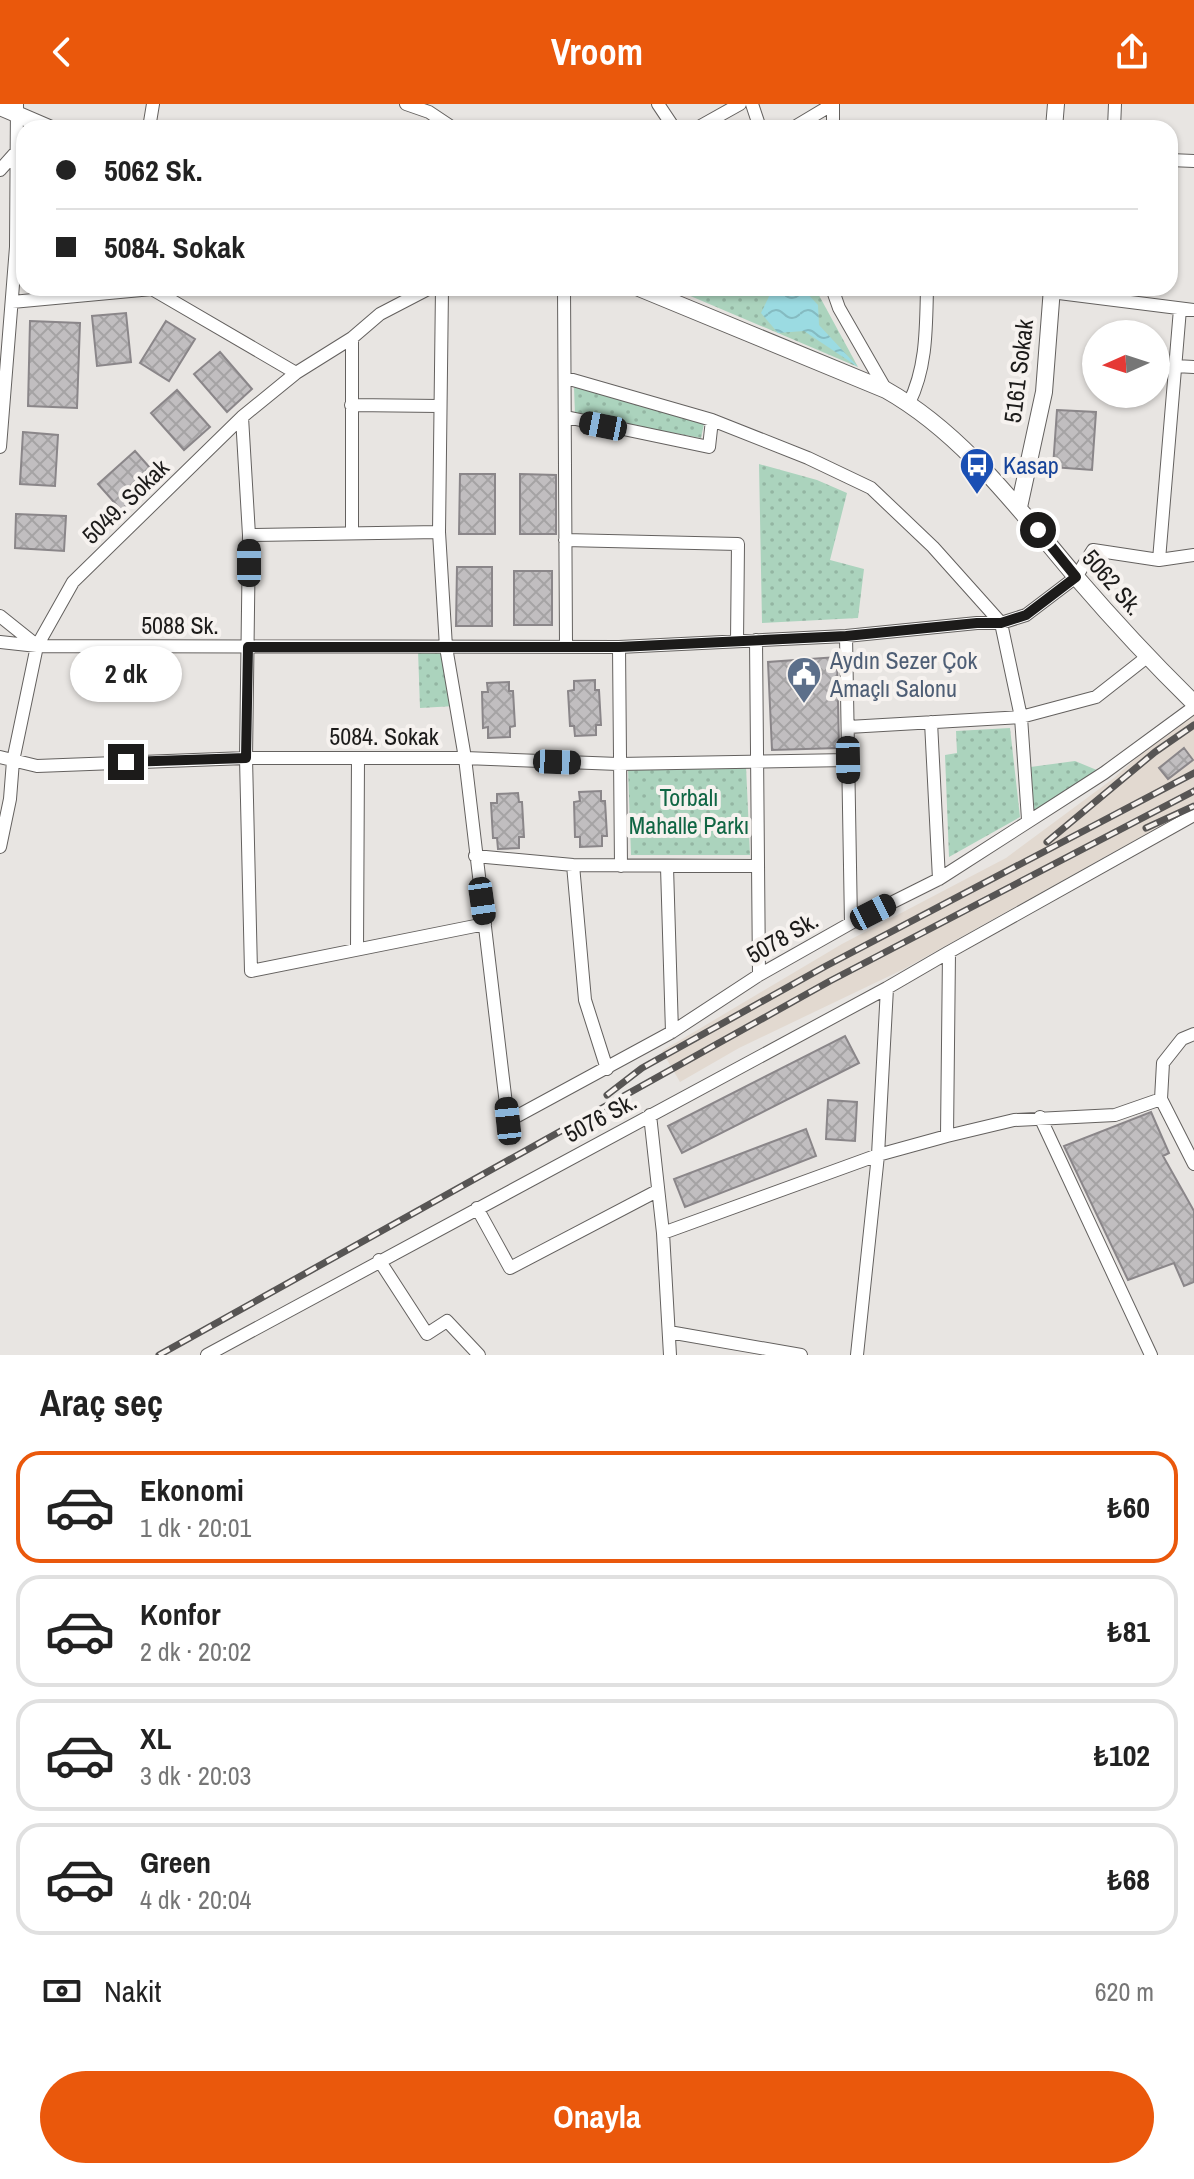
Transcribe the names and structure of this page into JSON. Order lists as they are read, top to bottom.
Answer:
{
  "streets": {
    "main road": ["5161 Sokak", "5062 Sk."],
    "street": [
      "5049. Sokak",
      "5088 Sk.",
      "5084. Sokak",
      "5078 Sk.",
      "5076 Sk."
    ]
  },
  "crossings": [
    ["5161 Sokak", "5062 Sk."],
    ["5049. Sokak", "5088 Sk."],
    ["5049. Sokak", "5084. Sokak"],
    ["5062 Sk.", "5088 Sk."],
    ["5062 Sk.", "5078 Sk."]
  ],
  "parks": ["Torbalı Mahalle Parkı"],
  "places": {
    "bus stop": ["Kasap"],
    "public building": ["Aydın Sezer Çok Amaçlı Salonu"]
  },
  "north": "left",
  "page": {
    "header": "Vroom",
    "banner": ["5062 Sk.", "5084. Sokak"],
    "bubble": "2 dk",
    "heading": "Araç seç",
    "list": [
      {
        "name": "Ekonomi",
        "note": "1 dk · 20:01",
        "value": "₺60"
      },
      {
        "name": "Konfor",
        "note": "2 dk · 20:02",
        "value": "₺81"
      },
      {
        "name": "XL",
        "note": "3 dk · 20:03",
        "value": "₺102"
      },
      {
        "name": "Green",
        "note": "4 dk · 20:04",
        "value": "₺68"
      }
    ],
    "pay": ["Nakit", "620 m"],
    "buttons": "Onayla"
  }
}
